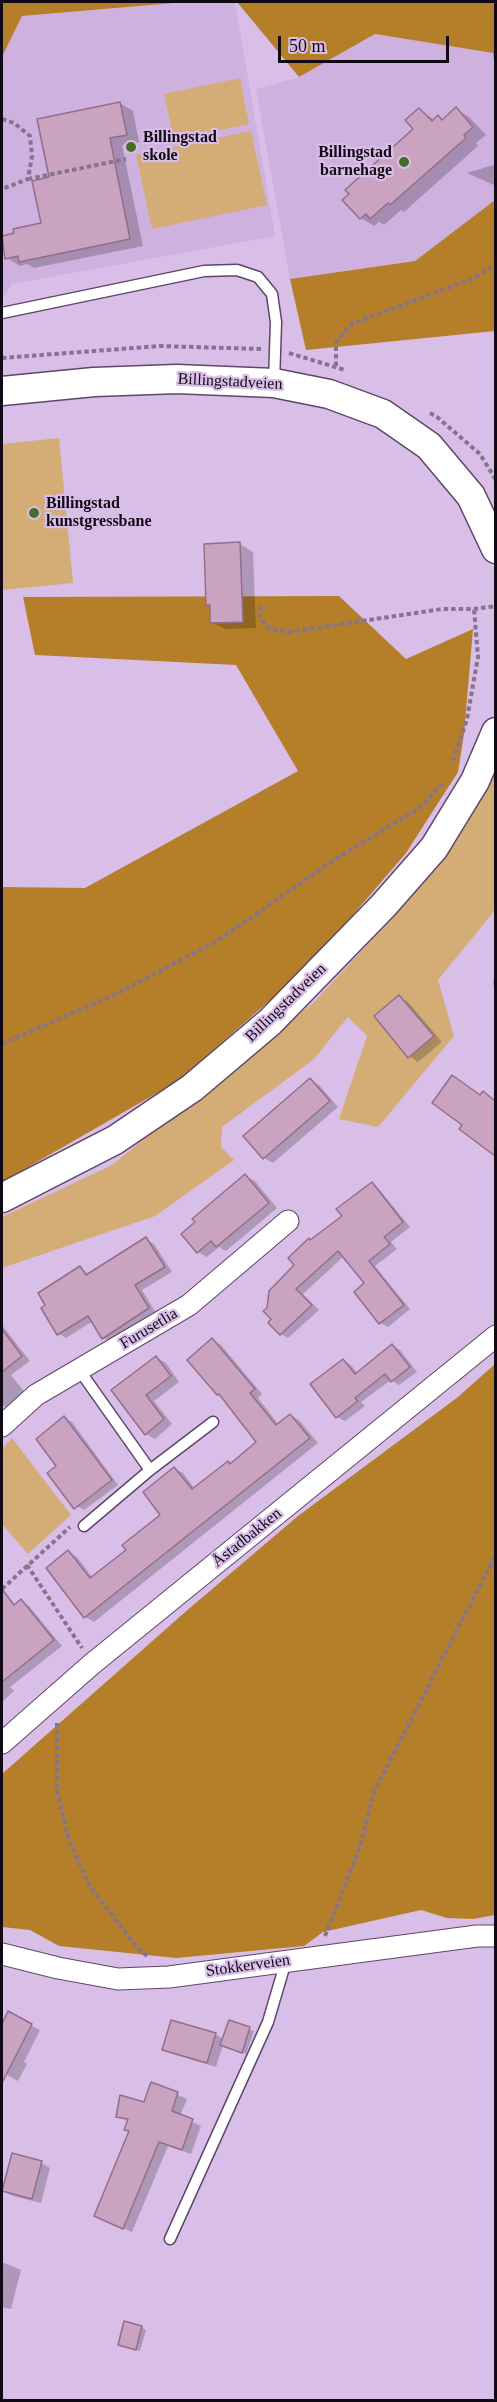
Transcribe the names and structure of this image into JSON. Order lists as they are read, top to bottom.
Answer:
{
  "streets": {
    "main road": ["Billingstadveien"],
    "street": ["Furusetlia", "Åstadbakken", "Stokkerveien"]
  },
  "places": ["Billingstad skole", "Billingstad barnehage", "Billingstad kunstgressbane"],
  "scale_bar": "50 m"
}
